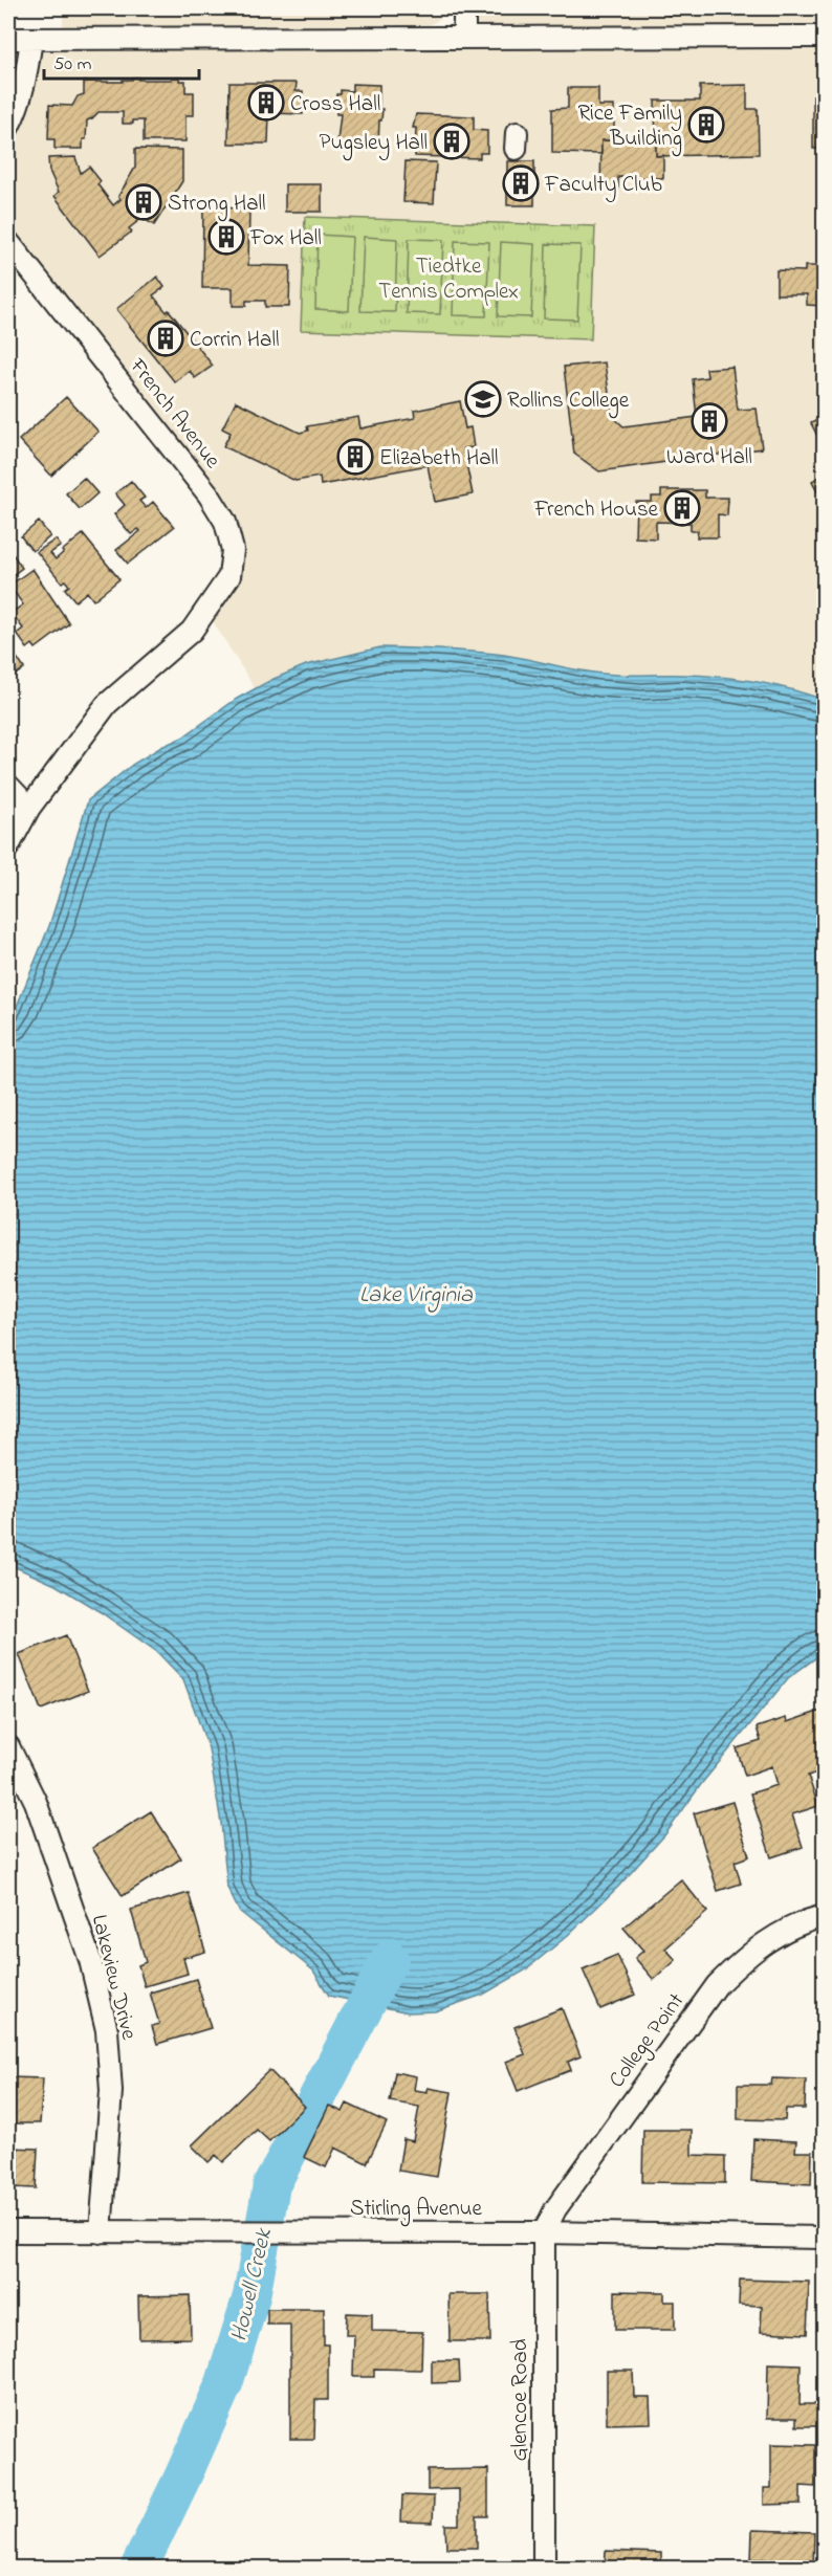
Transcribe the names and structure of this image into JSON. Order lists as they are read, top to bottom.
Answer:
{
  "streets": {
    "street": [
      "French Avenue",
      "Lakeview Drive",
      "College Point",
      "Stirling Avenue",
      "Glencoe Road"
    ]
  },
  "crossings": [
    ["Lakeview Drive", "Stirling Avenue"],
    ["College Point", "Stirling Avenue"],
    ["College Point", "Glencoe Road"],
    ["Stirling Avenue", "Glencoe Road"]
  ],
  "water": ["Lake Virginia", "Howell Creek"],
  "parks": ["Tiedtke Tennis Complex"],
  "places": {
    "building": [
      "Cross Hall",
      "Rice Family Building",
      "Pugsley Hall",
      "Faculty Club",
      "Strong Hall",
      "Fox Hall",
      "Corrin Hall",
      "Ward Hall",
      "Elizabeth Hall",
      "French House"
    ],
    "school or university": ["Rollins College"]
  },
  "scale_bar": "50 m"
}
